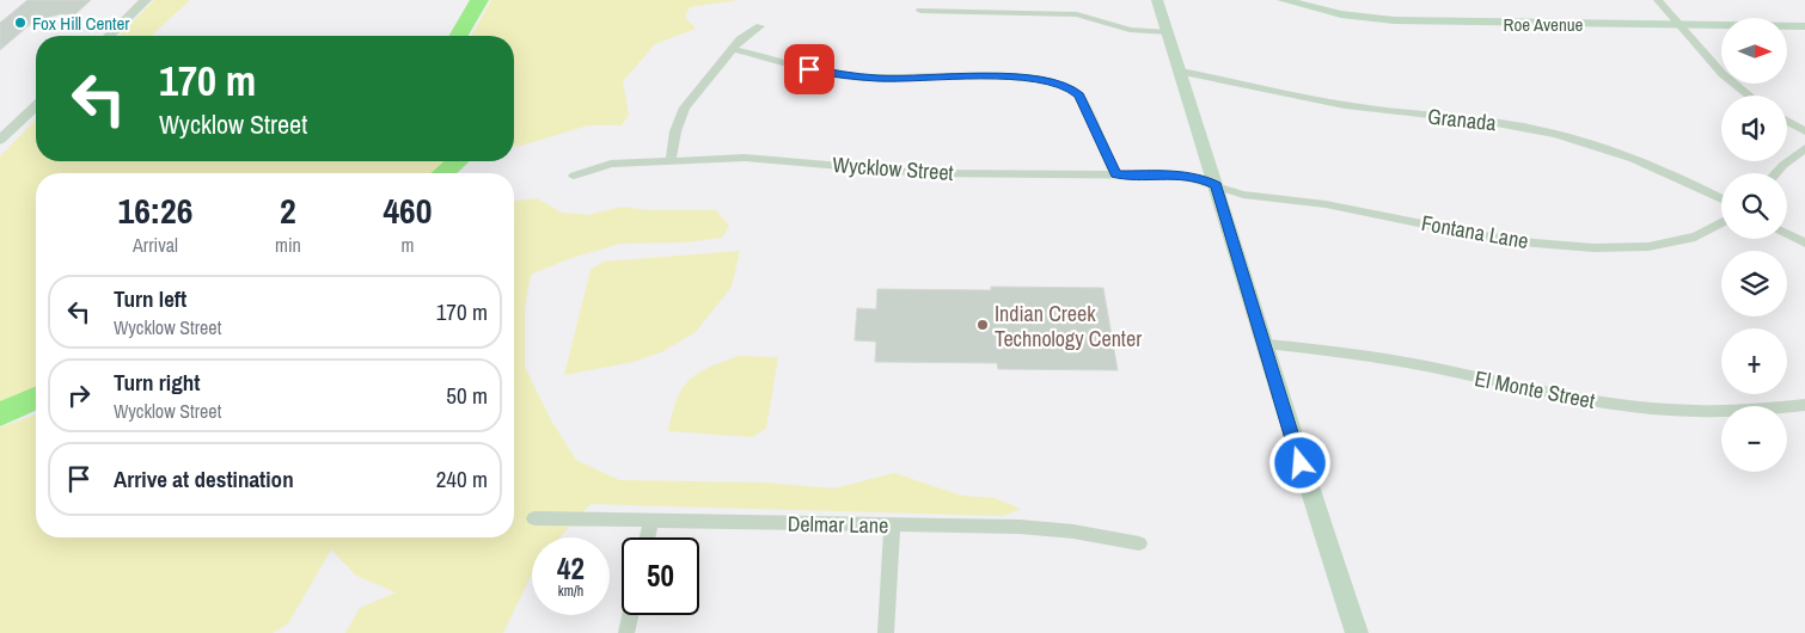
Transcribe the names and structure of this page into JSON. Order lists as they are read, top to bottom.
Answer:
{
  "streets": {
    "main road": ["Roe Avenue"],
    "street": [
      "Granada",
      "Wycklow Street",
      "Fontana Lane",
      "El Monte Street",
      "Delmar Lane"
    ]
  },
  "crossings": [
    ["Wycklow Street", "Fontana Lane"]
  ],
  "places": ["Fox Hill Center", "Indian Creek Technology Center"],
  "north": "right",
  "page": {
    "map_buttons": ["+", "−"],
    "turn": ["170 m", "Wycklow Street"],
    "eta": [
      "16:26",
      "Arrival",
      "2",
      "min",
      "460",
      "m"
    ],
    "list": [
      {
        "name": "Turn left",
        "note": "Wycklow Street",
        "value": "170 m"
      },
      {
        "name": "Turn right",
        "note": "Wycklow Street",
        "value": "50 m"
      },
      {
        "name": "Arrive at destination",
        "value": "240 m"
      }
    ],
    "speed": "42 km/h",
    "limit": "50"
  }
}
